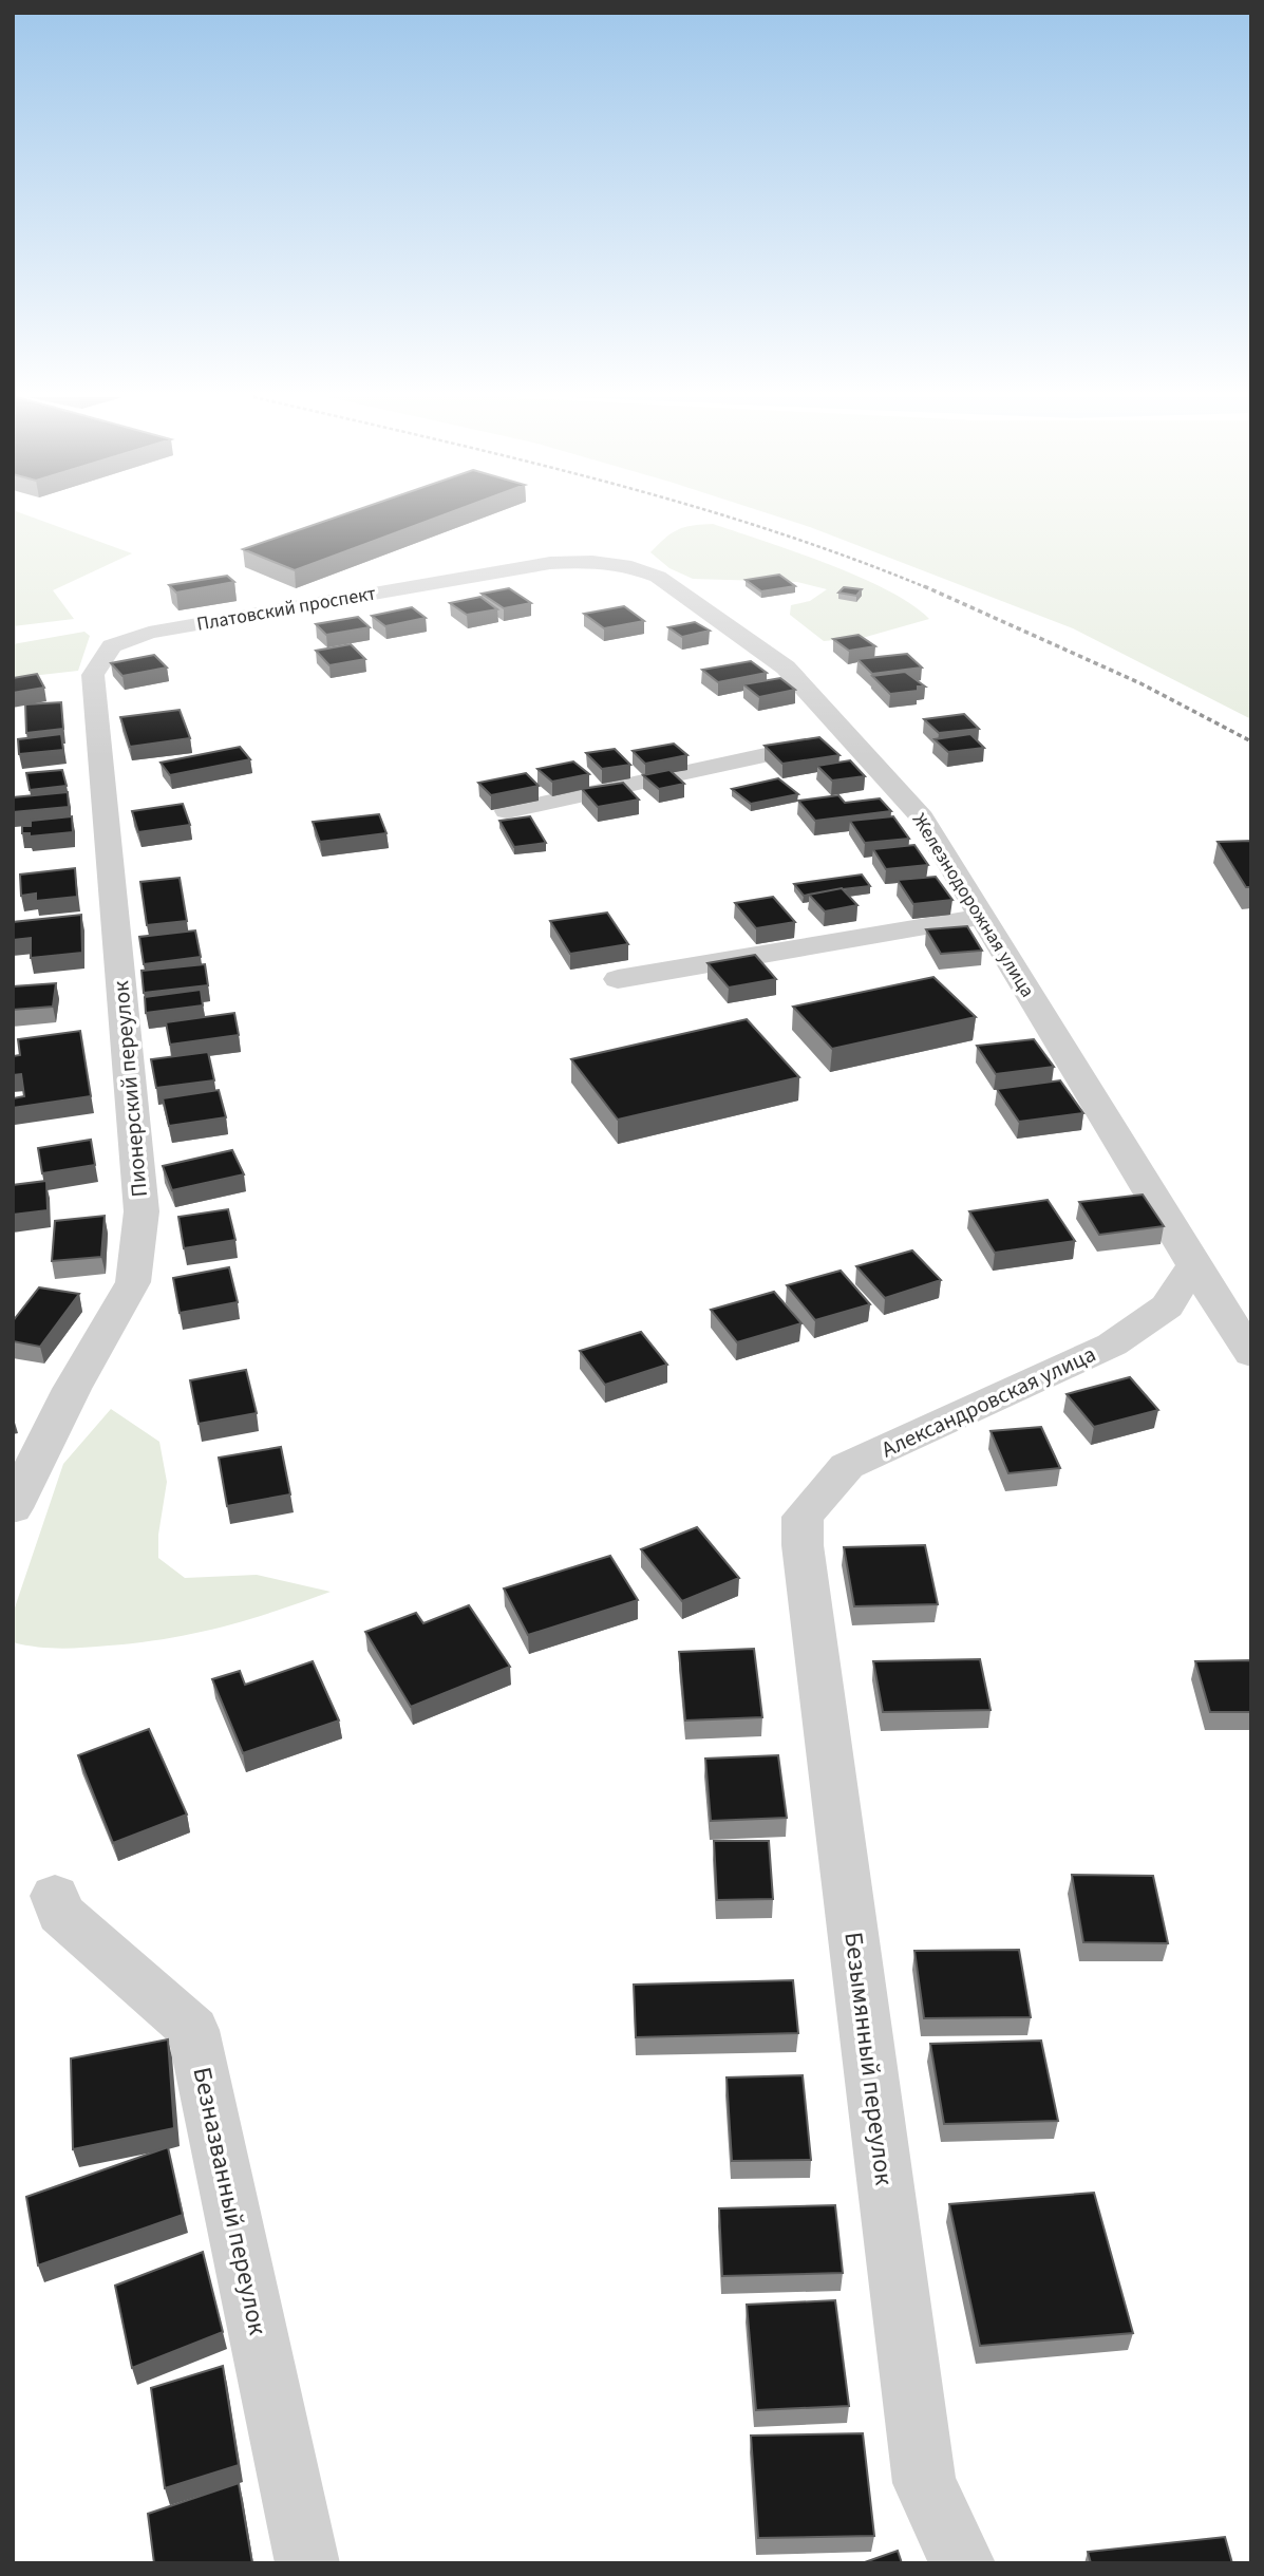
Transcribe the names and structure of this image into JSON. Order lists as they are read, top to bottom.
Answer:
{
  "streets": {
    "street": [
      "Платовский проспект",
      "Железнодорожная улица",
      "Пионерский переулок",
      "Александровская улица",
      "Безымянный переулок",
      "Безназванный переулок"
    ]
  },
  "crossings": [
    ["Платовский проспект", "Железнодорожная улица"],
    ["Платовский проспект", "Пионерский переулок"],
    ["Железнодорожная улица", "Александровская улица"],
    ["Александровская улица", "Безымянный переулок"]
  ]
}
